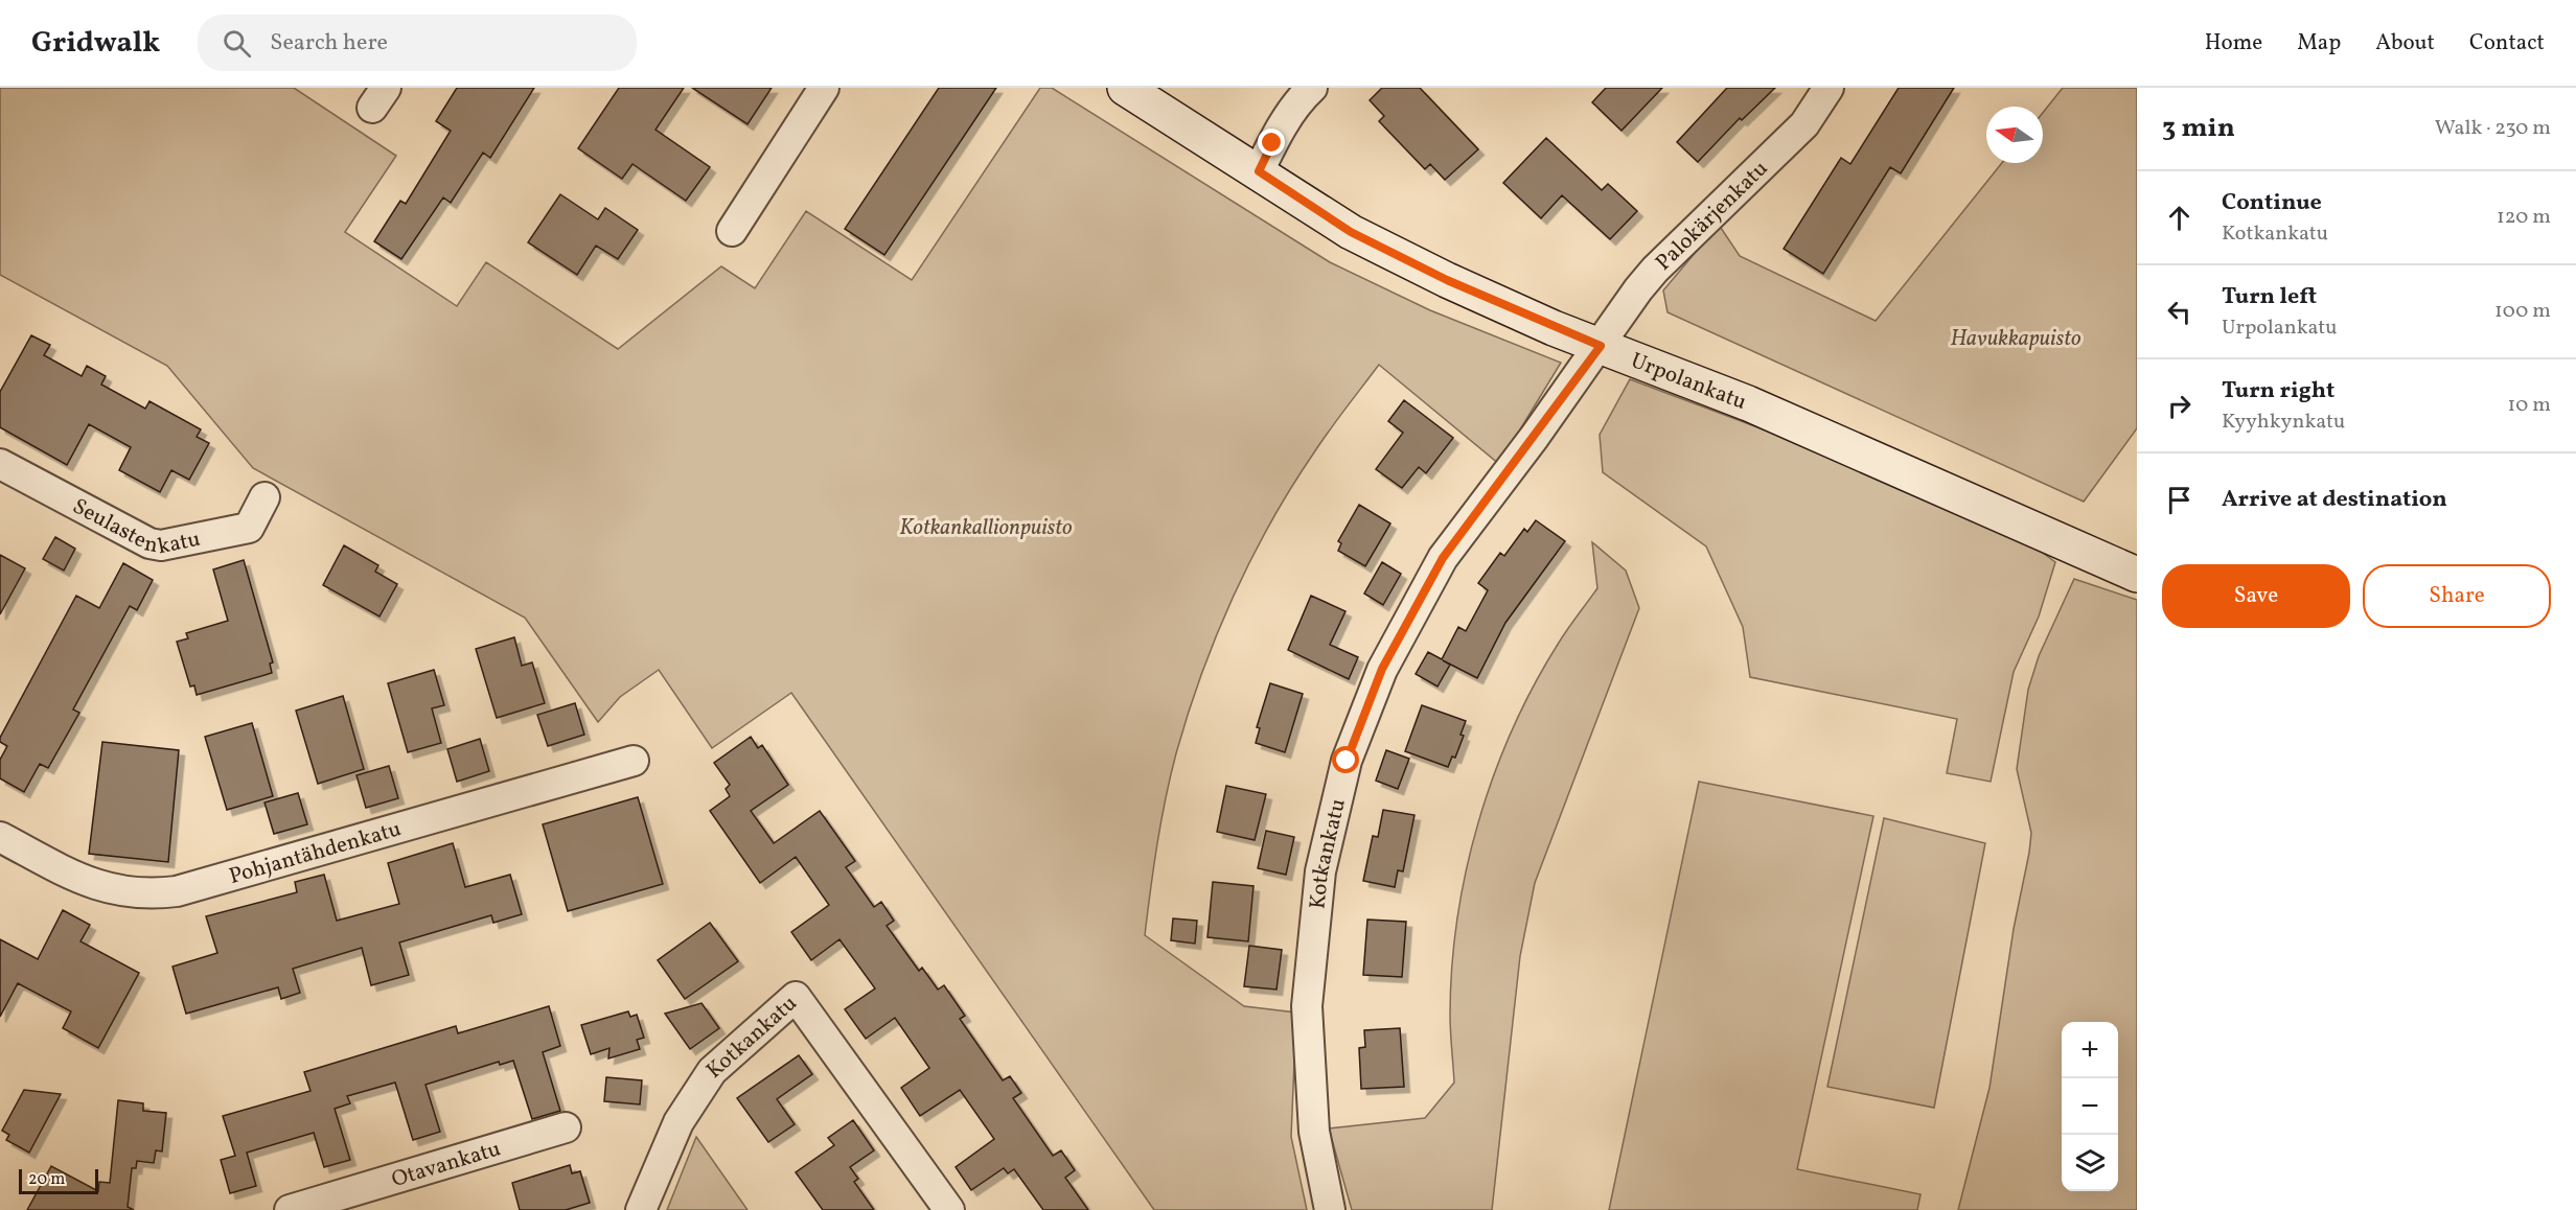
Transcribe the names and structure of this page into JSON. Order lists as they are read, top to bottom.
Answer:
{
  "streets": {
    "main road": ["Urpolankatu"],
    "street": [
      "Palokärjenkatu",
      "Seulastenkatu",
      "Pohjantähdenkatu",
      "Kotkankatu",
      "Otavankatu"
    ]
  },
  "crossings": [
    ["Palokärjenkatu", "Urpolankatu"],
    ["Palokärjenkatu", "Kotkankatu"],
    ["Urpolankatu", "Kotkankatu"]
  ],
  "parks": ["Havukkapuisto", "Kotkankallionpuisto"],
  "scale_bar": "20 m",
  "north": "left",
  "page": {
    "header": "Gridwalk",
    "search": "Search here",
    "nav": [
      "Home",
      "Map",
      "About",
      "Contact"
    ],
    "heading": ["3 min", "Walk · 230 m"],
    "list": [
      ["Continue", "Kotkankatu", "120 m"],
      ["Turn left", "Urpolankatu", "100 m"],
      ["Turn right", "Kyyhkynkatu", "10 m"],
      "Arrive at destination"
    ],
    "buttons": ["Save", "Share"],
    "map_buttons": ["+", "−"],
    "scale": "20 m"
  }
}
